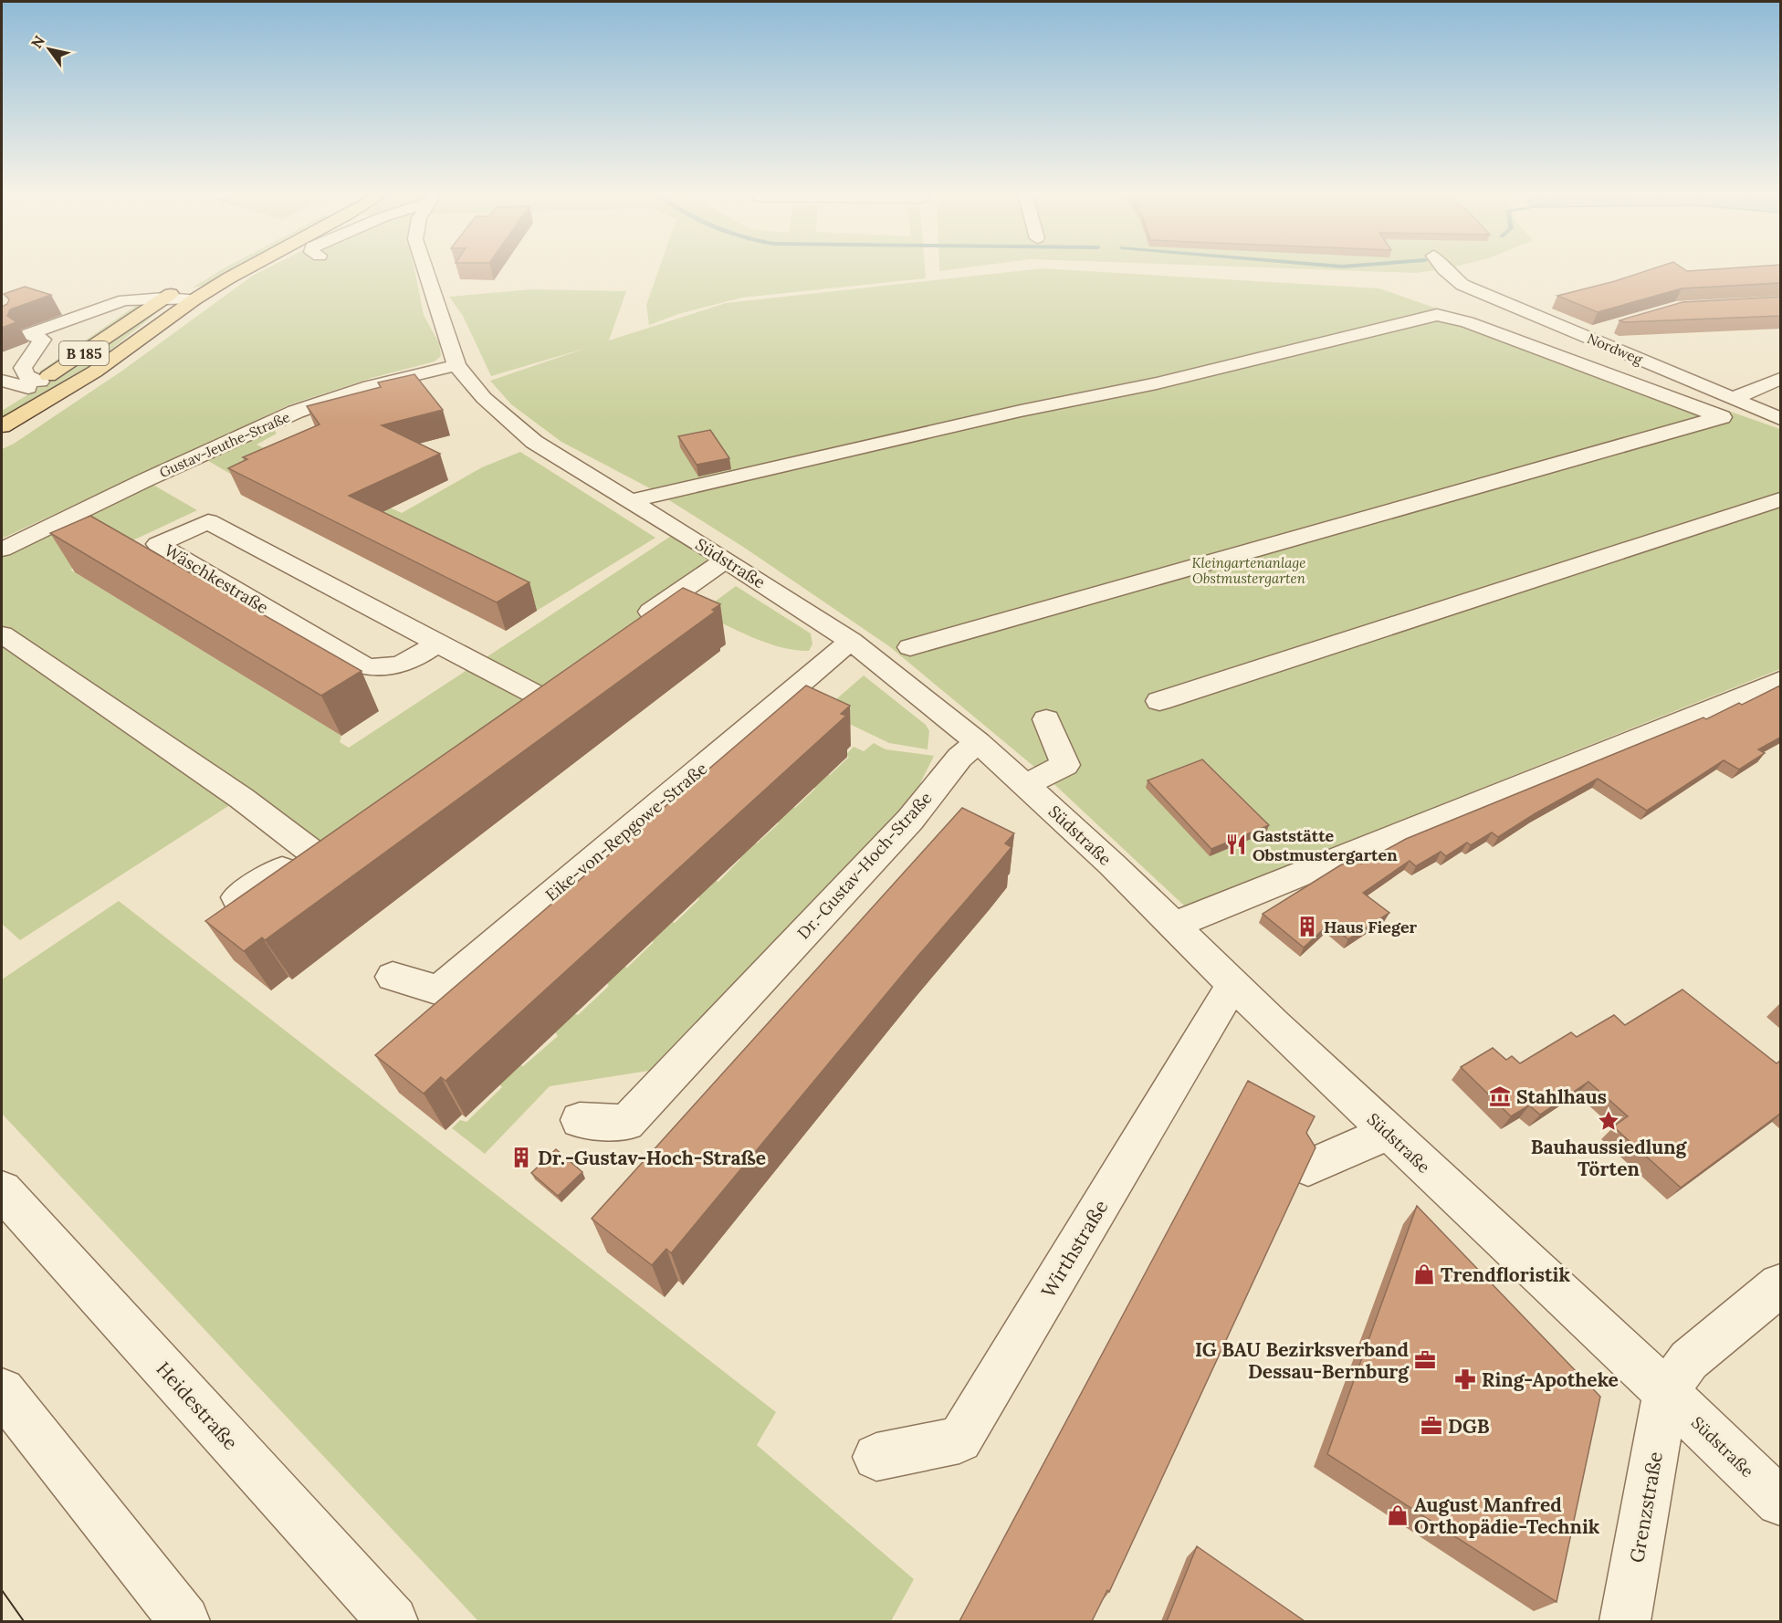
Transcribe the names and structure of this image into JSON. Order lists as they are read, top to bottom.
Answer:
{
  "streets": {
    "main road": ["B 185"],
    "street": [
      "Nordweg",
      "Gustav-Jeuthe-Straße",
      "Südstraße",
      "Wäschkestraße",
      "Eike-von-Repgowe-Straße",
      "Dr.-Gustav-Hoch-Straße",
      "Wirthstraße",
      "Heidestraße",
      "Grenzstraße"
    ]
  },
  "crossings": [
    ["Gustav-Jeuthe-Straße", "Südstraße"],
    ["Südstraße", "Eike-von-Repgowe-Straße"],
    ["Südstraße", "Dr.-Gustav-Hoch-Straße"],
    ["Südstraße", "Wirthstraße"],
    ["Südstraße", "Grenzstraße"]
  ],
  "parks": ["Kleingartenanlage Obstmustergarten"],
  "places": {
    "restaurant": ["Gaststätte Obstmustergarten"],
    "building": ["Haus Fieger", "Dr.-Gustav-Hoch-Straße"],
    "museum": ["Stahlhaus"],
    "place": ["Bauhaussiedlung Törten"],
    "shop": ["Trendfloristik", "August Manfred Orthopädie-Technik"],
    "office": ["IG BAU Bezirksverband Dessau-Bernburg", "DGB"],
    "pharmacy": ["Ring-Apotheke"]
  },
  "north": "top left"
}
